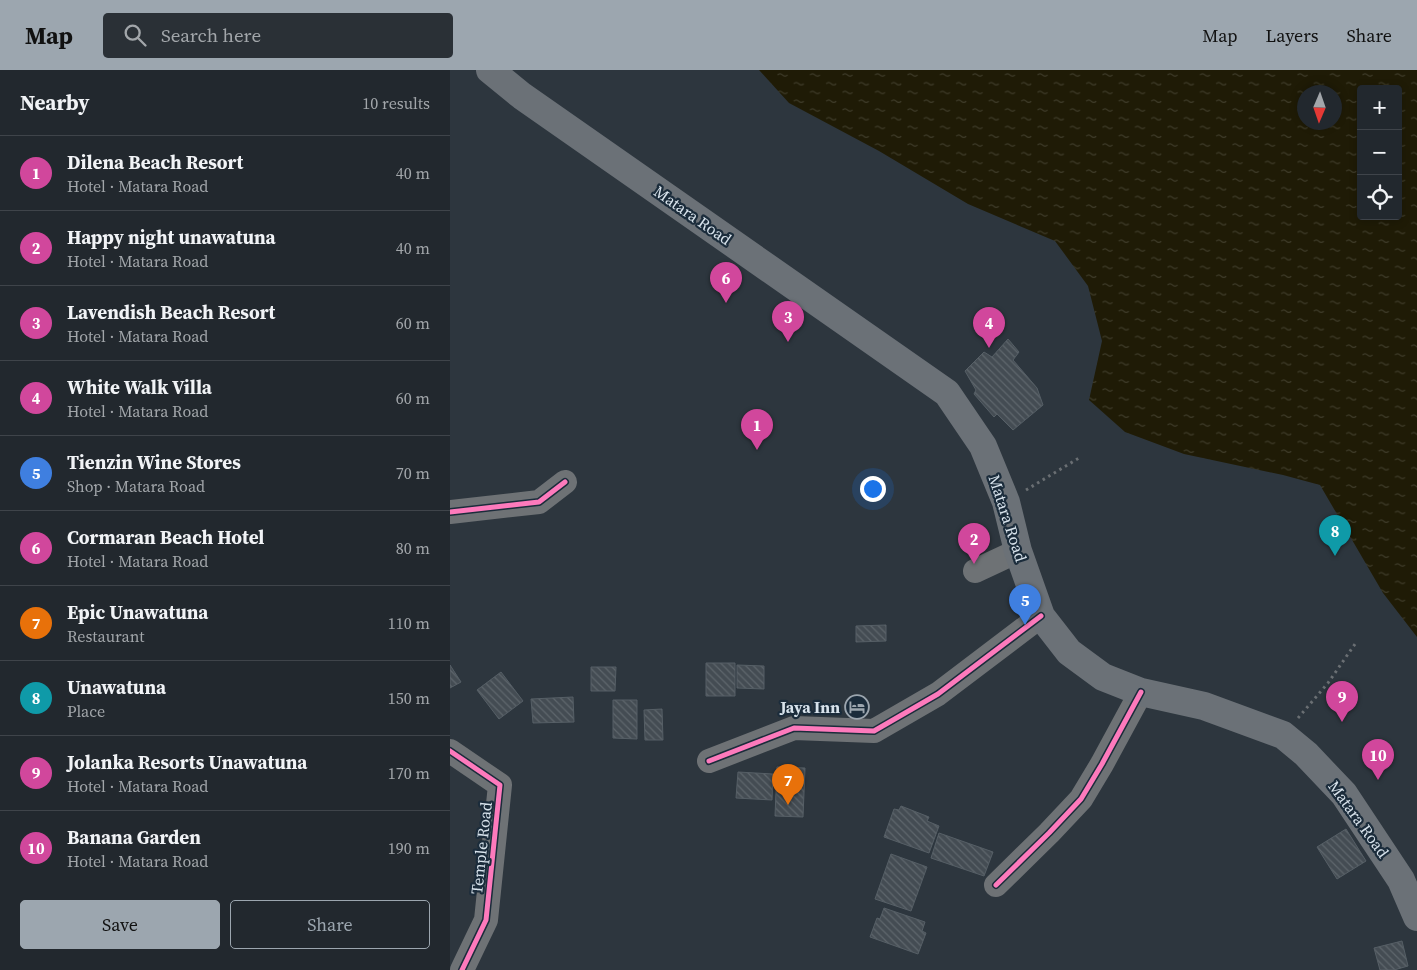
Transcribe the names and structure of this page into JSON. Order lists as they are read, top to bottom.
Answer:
{
  "streets": {
    "highway": ["Matara Road"],
    "street": ["Temple Road"]
  },
  "places": {
    "hotel": ["Jaya Inn"]
  },
  "north": "bottom",
  "page": {
    "header": "Map",
    "search": "Search here",
    "nav": ["Map", "Layers", "Share"],
    "heading": ["Nearby", "10 results"],
    "map_buttons": ["+", "−"],
    "list": [
      {
        "mark": "1",
        "name": "Dilena Beach Resort",
        "note": "Hotel · Matara Road",
        "value": "40 m"
      },
      {
        "mark": "2",
        "name": "Happy night unawatuna",
        "note": "Hotel · Matara Road",
        "value": "40 m"
      },
      {
        "mark": "3",
        "name": "Lavendish Beach Resort",
        "note": "Hotel · Matara Road",
        "value": "60 m"
      },
      {
        "mark": "4",
        "name": "White Walk Villa",
        "note": "Hotel · Matara Road",
        "value": "60 m"
      },
      {
        "mark": "5",
        "name": "Tienzin Wine Stores",
        "note": "Shop · Matara Road",
        "value": "70 m"
      },
      {
        "mark": "6",
        "name": "Cormaran Beach Hotel",
        "note": "Hotel · Matara Road",
        "value": "80 m"
      },
      {
        "mark": "7",
        "name": "Epic Unawatuna",
        "note": "Restaurant",
        "value": "110 m"
      },
      {
        "mark": "8",
        "name": "Unawatuna",
        "note": "Place",
        "value": "150 m"
      },
      {
        "mark": "9",
        "name": "Jolanka Resorts Unawatuna",
        "note": "Hotel · Matara Road",
        "value": "170 m"
      },
      {
        "mark": "10",
        "name": "Banana Garden",
        "note": "Hotel · Matara Road",
        "value": "190 m"
      }
    ],
    "pins": [
      "6",
      "3",
      "4",
      "1",
      "8",
      "2",
      "5",
      "9",
      "10",
      "7"
    ],
    "buttons": ["Save", "Share"]
  }
}
